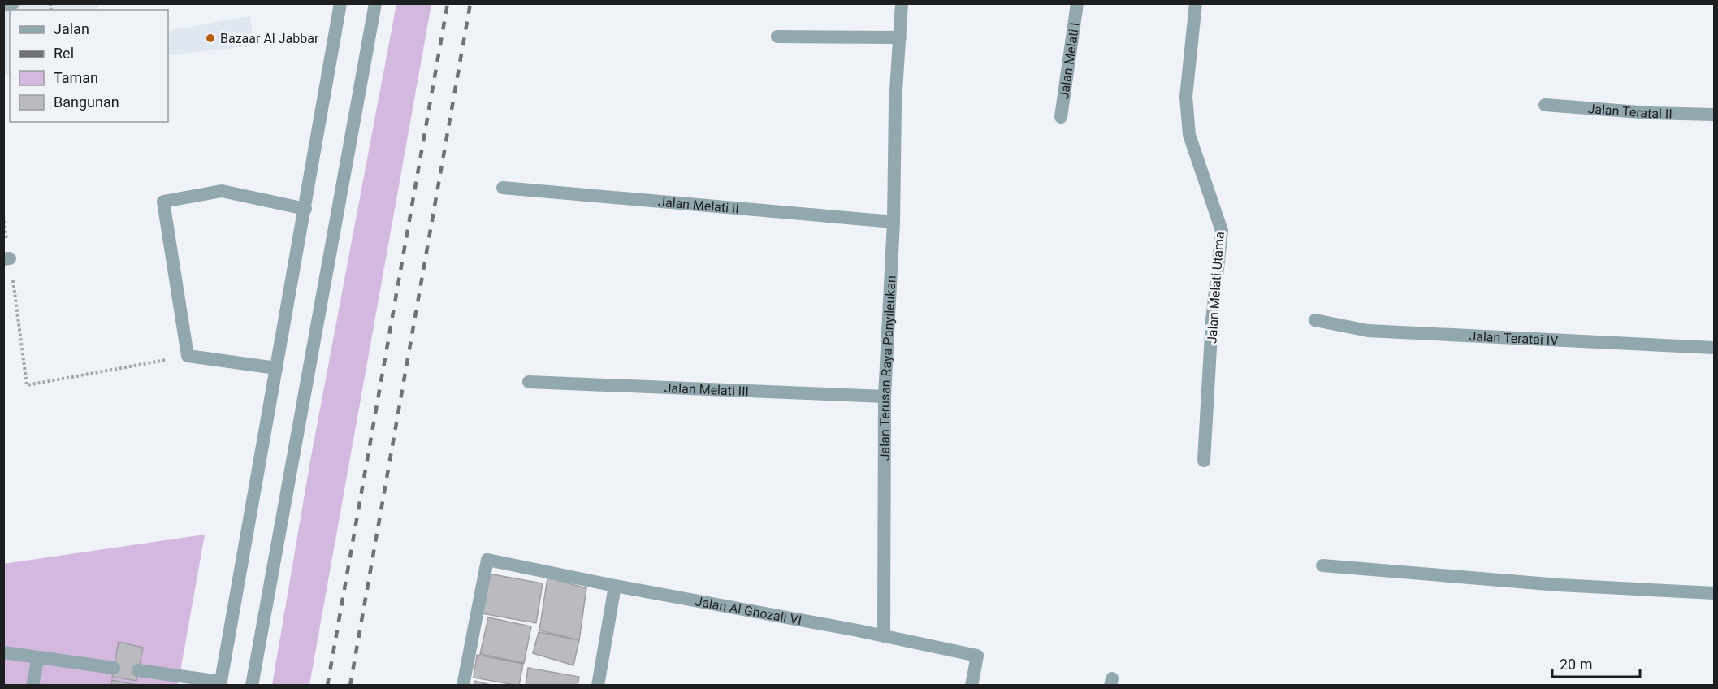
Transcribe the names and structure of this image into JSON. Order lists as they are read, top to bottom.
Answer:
{
  "streets": {
    "street": [
      "Jalan Melati I",
      "Jalan Teratai II",
      "Jalan Melati II",
      "Jalan Melati Utama",
      "Jalan Teratai IV",
      "Jalan Terusan Raya Panyileukan",
      "Jalan Melati III",
      "Jalan Al Ghozali VI"
    ]
  },
  "crossings": [
    ["Jalan Melati II", "Jalan Terusan Raya Panyileukan"],
    ["Jalan Terusan Raya Panyileukan", "Jalan Melati III"],
    ["Jalan Terusan Raya Panyileukan", "Jalan Al Ghozali VI"]
  ],
  "places": ["Bazaar Al Jabbar"],
  "legend": [
    "Jalan",
    "Rel",
    "Taman",
    "Bangunan"
  ],
  "scale_bar": "20 m"
}
